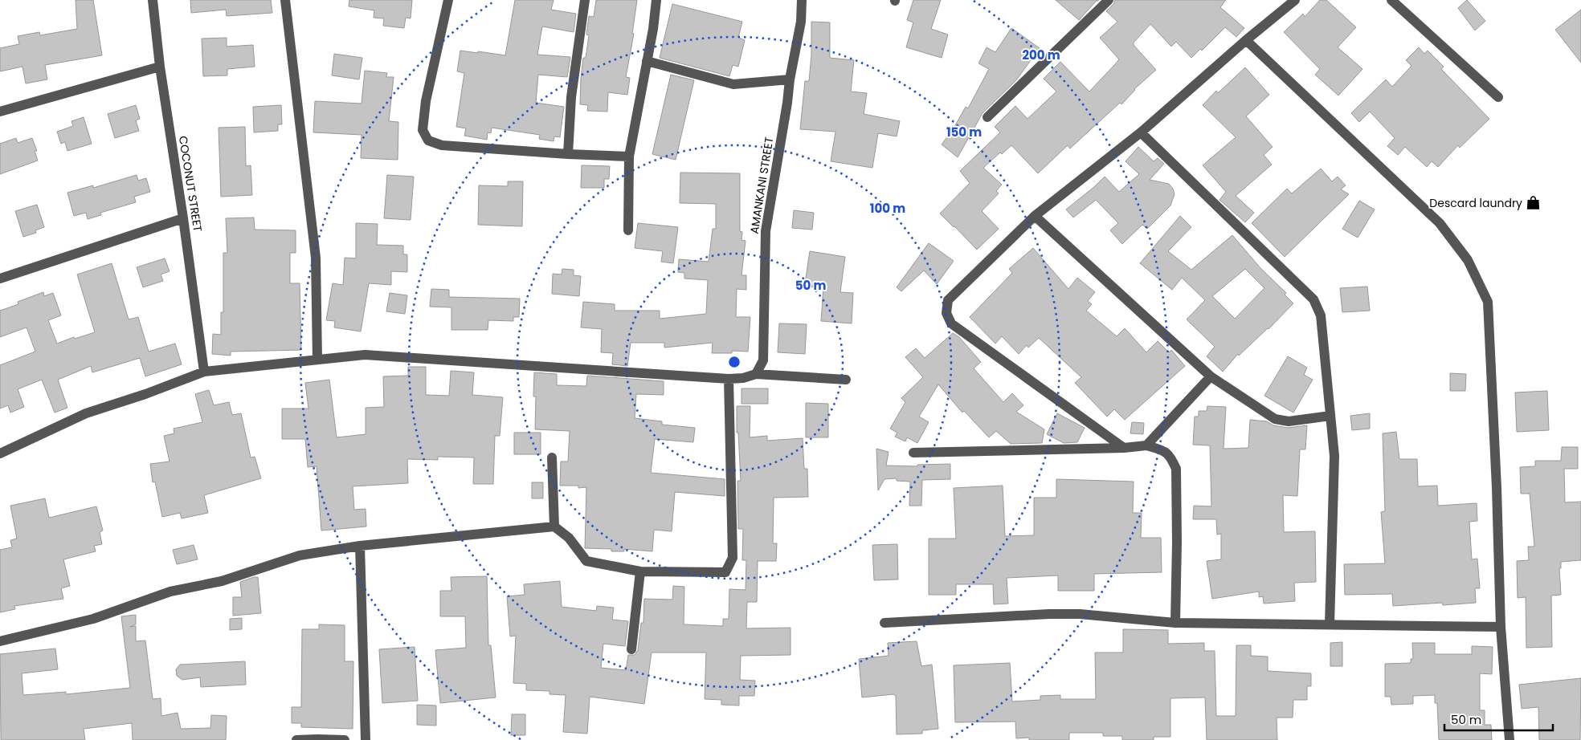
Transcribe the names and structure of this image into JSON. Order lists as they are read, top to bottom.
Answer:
{
  "streets": {
    "street": ["COCONUT STREET", "AMANKANI STREET"]
  },
  "places": {
    "shop": ["Descard laundry"]
  },
  "scale_bar": "50 m",
  "rings": [
    "200 m",
    "150 m",
    "100 m",
    "50 m"
  ]
}
